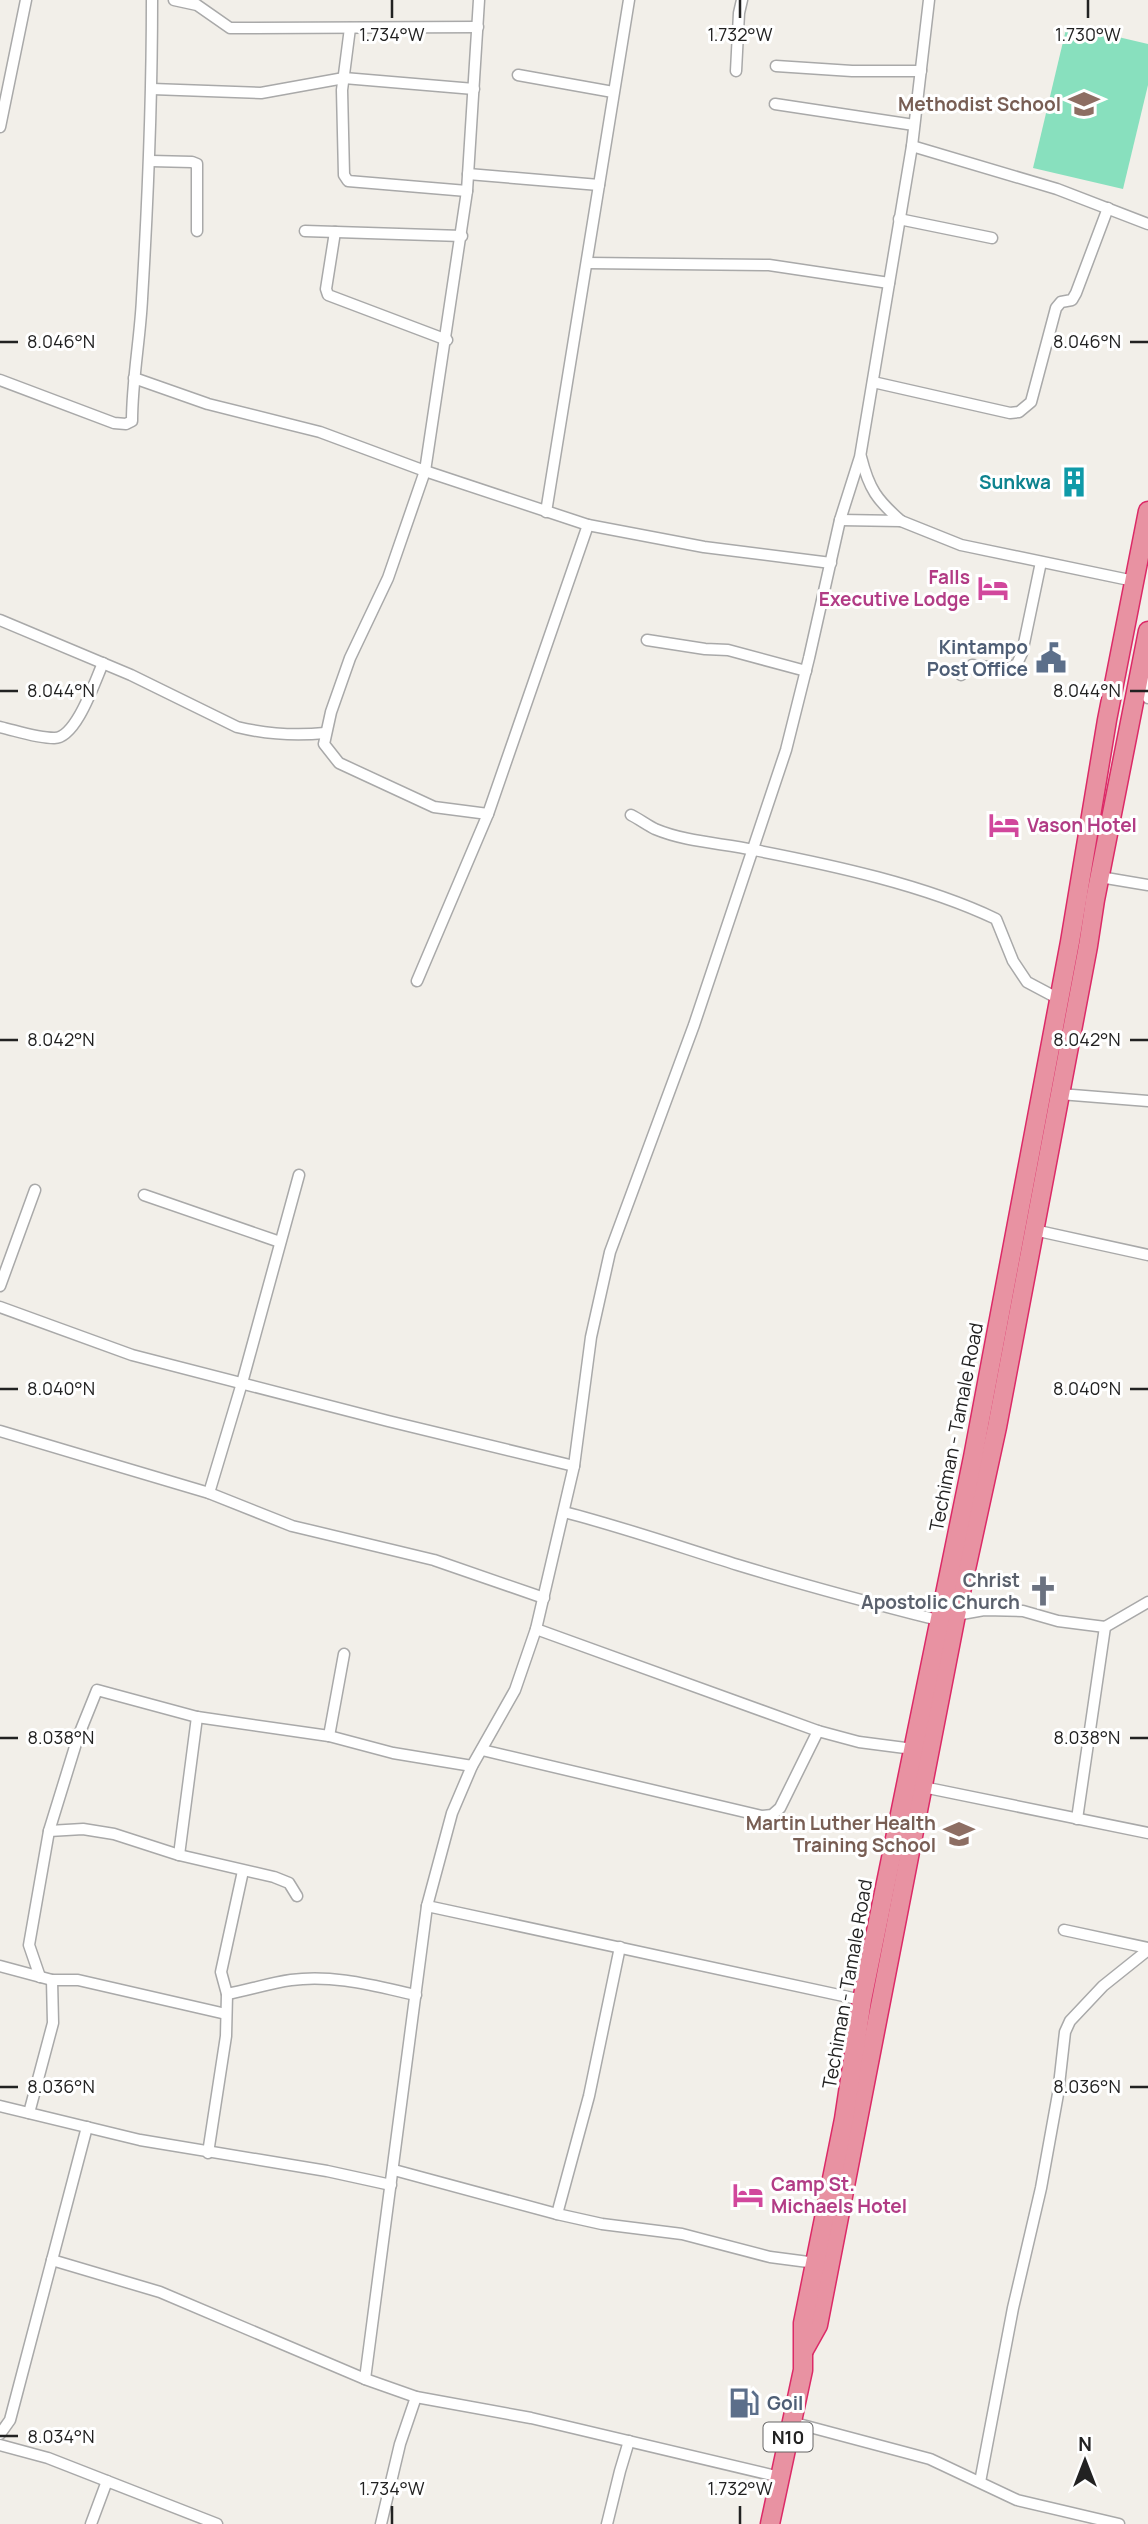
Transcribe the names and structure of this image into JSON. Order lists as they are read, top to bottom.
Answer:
{
  "streets": {
    "highway": ["Techiman - Tamale Road", "N10"]
  },
  "places": {
    "school or university": ["Methodist School", "Martin Luther Health Training School"],
    "building": ["Sunkwa"],
    "hotel": ["Falls Executive Lodge", "Vason Hotel", "Camp St. Michaels Hotel"],
    "public building": ["Kintampo Post Office"],
    "church": ["Christ Apostolic Church"],
    "fuel station": ["Goil"]
  },
  "north": "top",
  "coordinates": [
    "1.734°W",
    "1.732°W",
    "1.730°W",
    "8.046°N",
    "8.044°N",
    "8.042°N",
    "8.040°N",
    "8.038°N",
    "8.036°N",
    "8.034°N"
  ]
}
